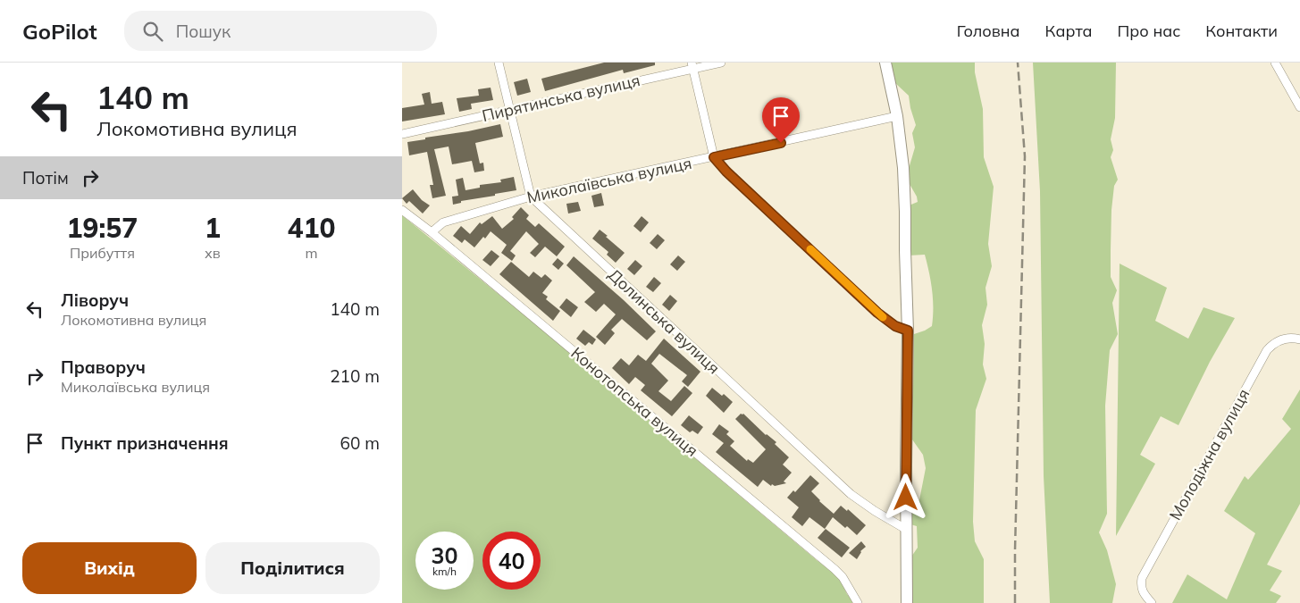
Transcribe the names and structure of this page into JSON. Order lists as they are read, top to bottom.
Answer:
{
  "streets": {
    "street": [
      "Пирятинська вулиця",
      "Миколаївська вулиця",
      "Долинська вулиця",
      "Конотопська вулиця",
      "Молодіжна вулиця"
    ]
  },
  "crossings": [
    ["Миколаївська вулиця", "Долинська вулиця"],
    ["Миколаївська вулиця", "Конотопська вулиця"]
  ],
  "page": {
    "header": "GoPilot",
    "search": "Пошук",
    "nav": [
      "Головна",
      "Карта",
      "Про нас",
      "Контакти"
    ],
    "turn": ["140 m", "Локомотивна вулиця"],
    "then": "Потім",
    "eta": [
      "19:57",
      "Прибуття",
      "1",
      "хв",
      "410",
      "m"
    ],
    "list": [
      {
        "name": "Ліворуч",
        "note": "Локомотивна вулиця",
        "value": "140 m"
      },
      {
        "name": "Праворуч",
        "note": "Миколаївська вулиця",
        "value": "210 m"
      },
      {
        "name": "Пункт призначення",
        "value": "60 m"
      }
    ],
    "speed": "30 km/h",
    "limit": "40",
    "buttons": ["Вихід", "Поділитися"]
  }
}
